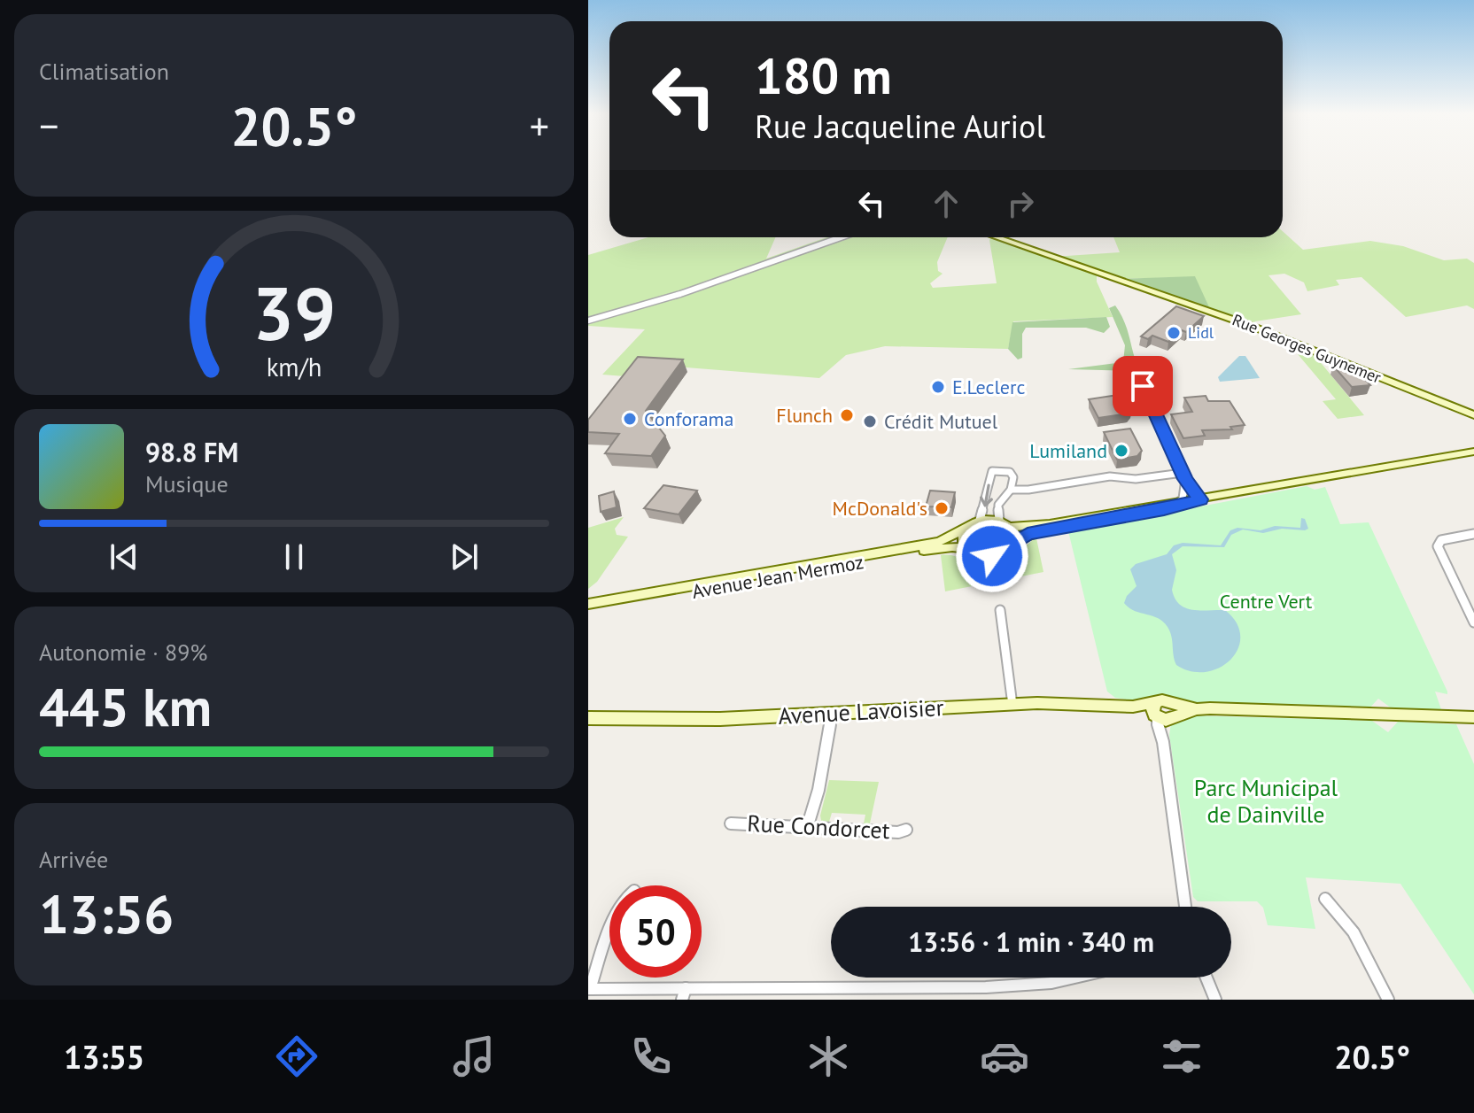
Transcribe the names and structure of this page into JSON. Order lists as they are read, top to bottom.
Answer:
{
  "streets": {
    "main road": ["Rue Georges Guynemer", "Avenue Jean Mermoz", "Avenue Lavoisier"],
    "street": ["Rue Condorcet"]
  },
  "parks": ["Centre Vert", "Parc Municipal de Dainville"],
  "places": [
    "Lidl",
    "E.Leclerc",
    "Flunch",
    "Conforama",
    "Crédit Mutuel",
    "Lumiland",
    "McDonald's"
  ],
  "page": {
    "tile": [
      "Climatisation",
      ["Autonomie · 89%", "445 km"],
      ["Arrivée", "13:56"]
    ],
    "turn": ["180 m", "Rue Jacqueline Auriol"],
    "heat": ["−", "20.5°", "+"],
    "song": ["98.8 FM", "Musique"],
    "limit": "50",
    "trip": "13:56 · 1 min · 340 m",
    "tabs": ["13:55", "20.5°"],
    "gauge": ["39", "km/h"]
  }
}
